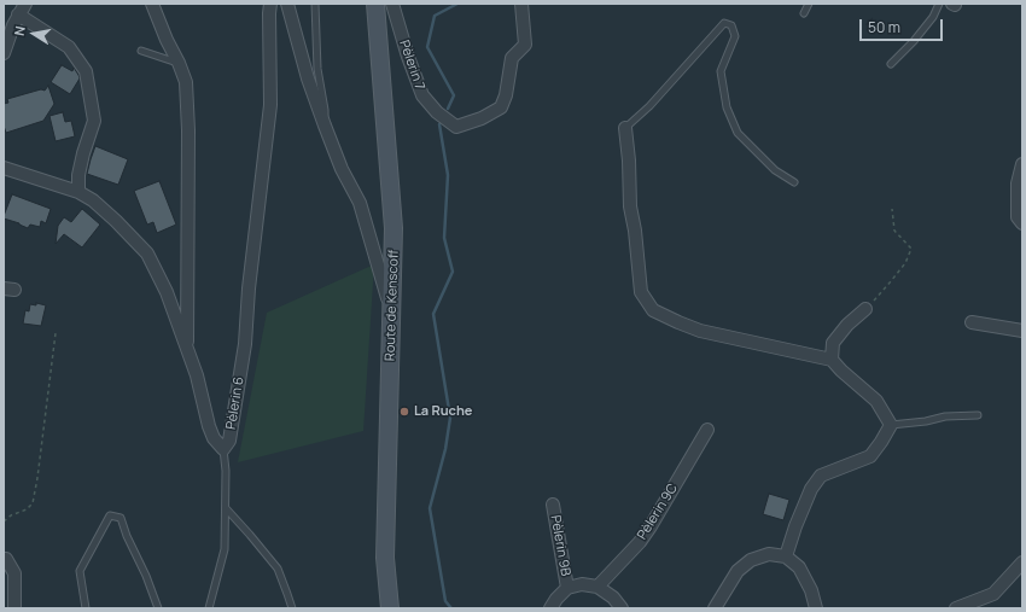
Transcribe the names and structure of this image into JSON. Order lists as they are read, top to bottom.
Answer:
{
  "streets": {
    "main road": ["Route de Kenscoff"],
    "street": [
      "Pèlerin 7",
      "Pèlerin 6",
      "Pèlerin 9C",
      "Pèlerin 9B"
    ]
  },
  "places": ["La Ruche"],
  "scale_bar": "50 m",
  "north": "left"
}
